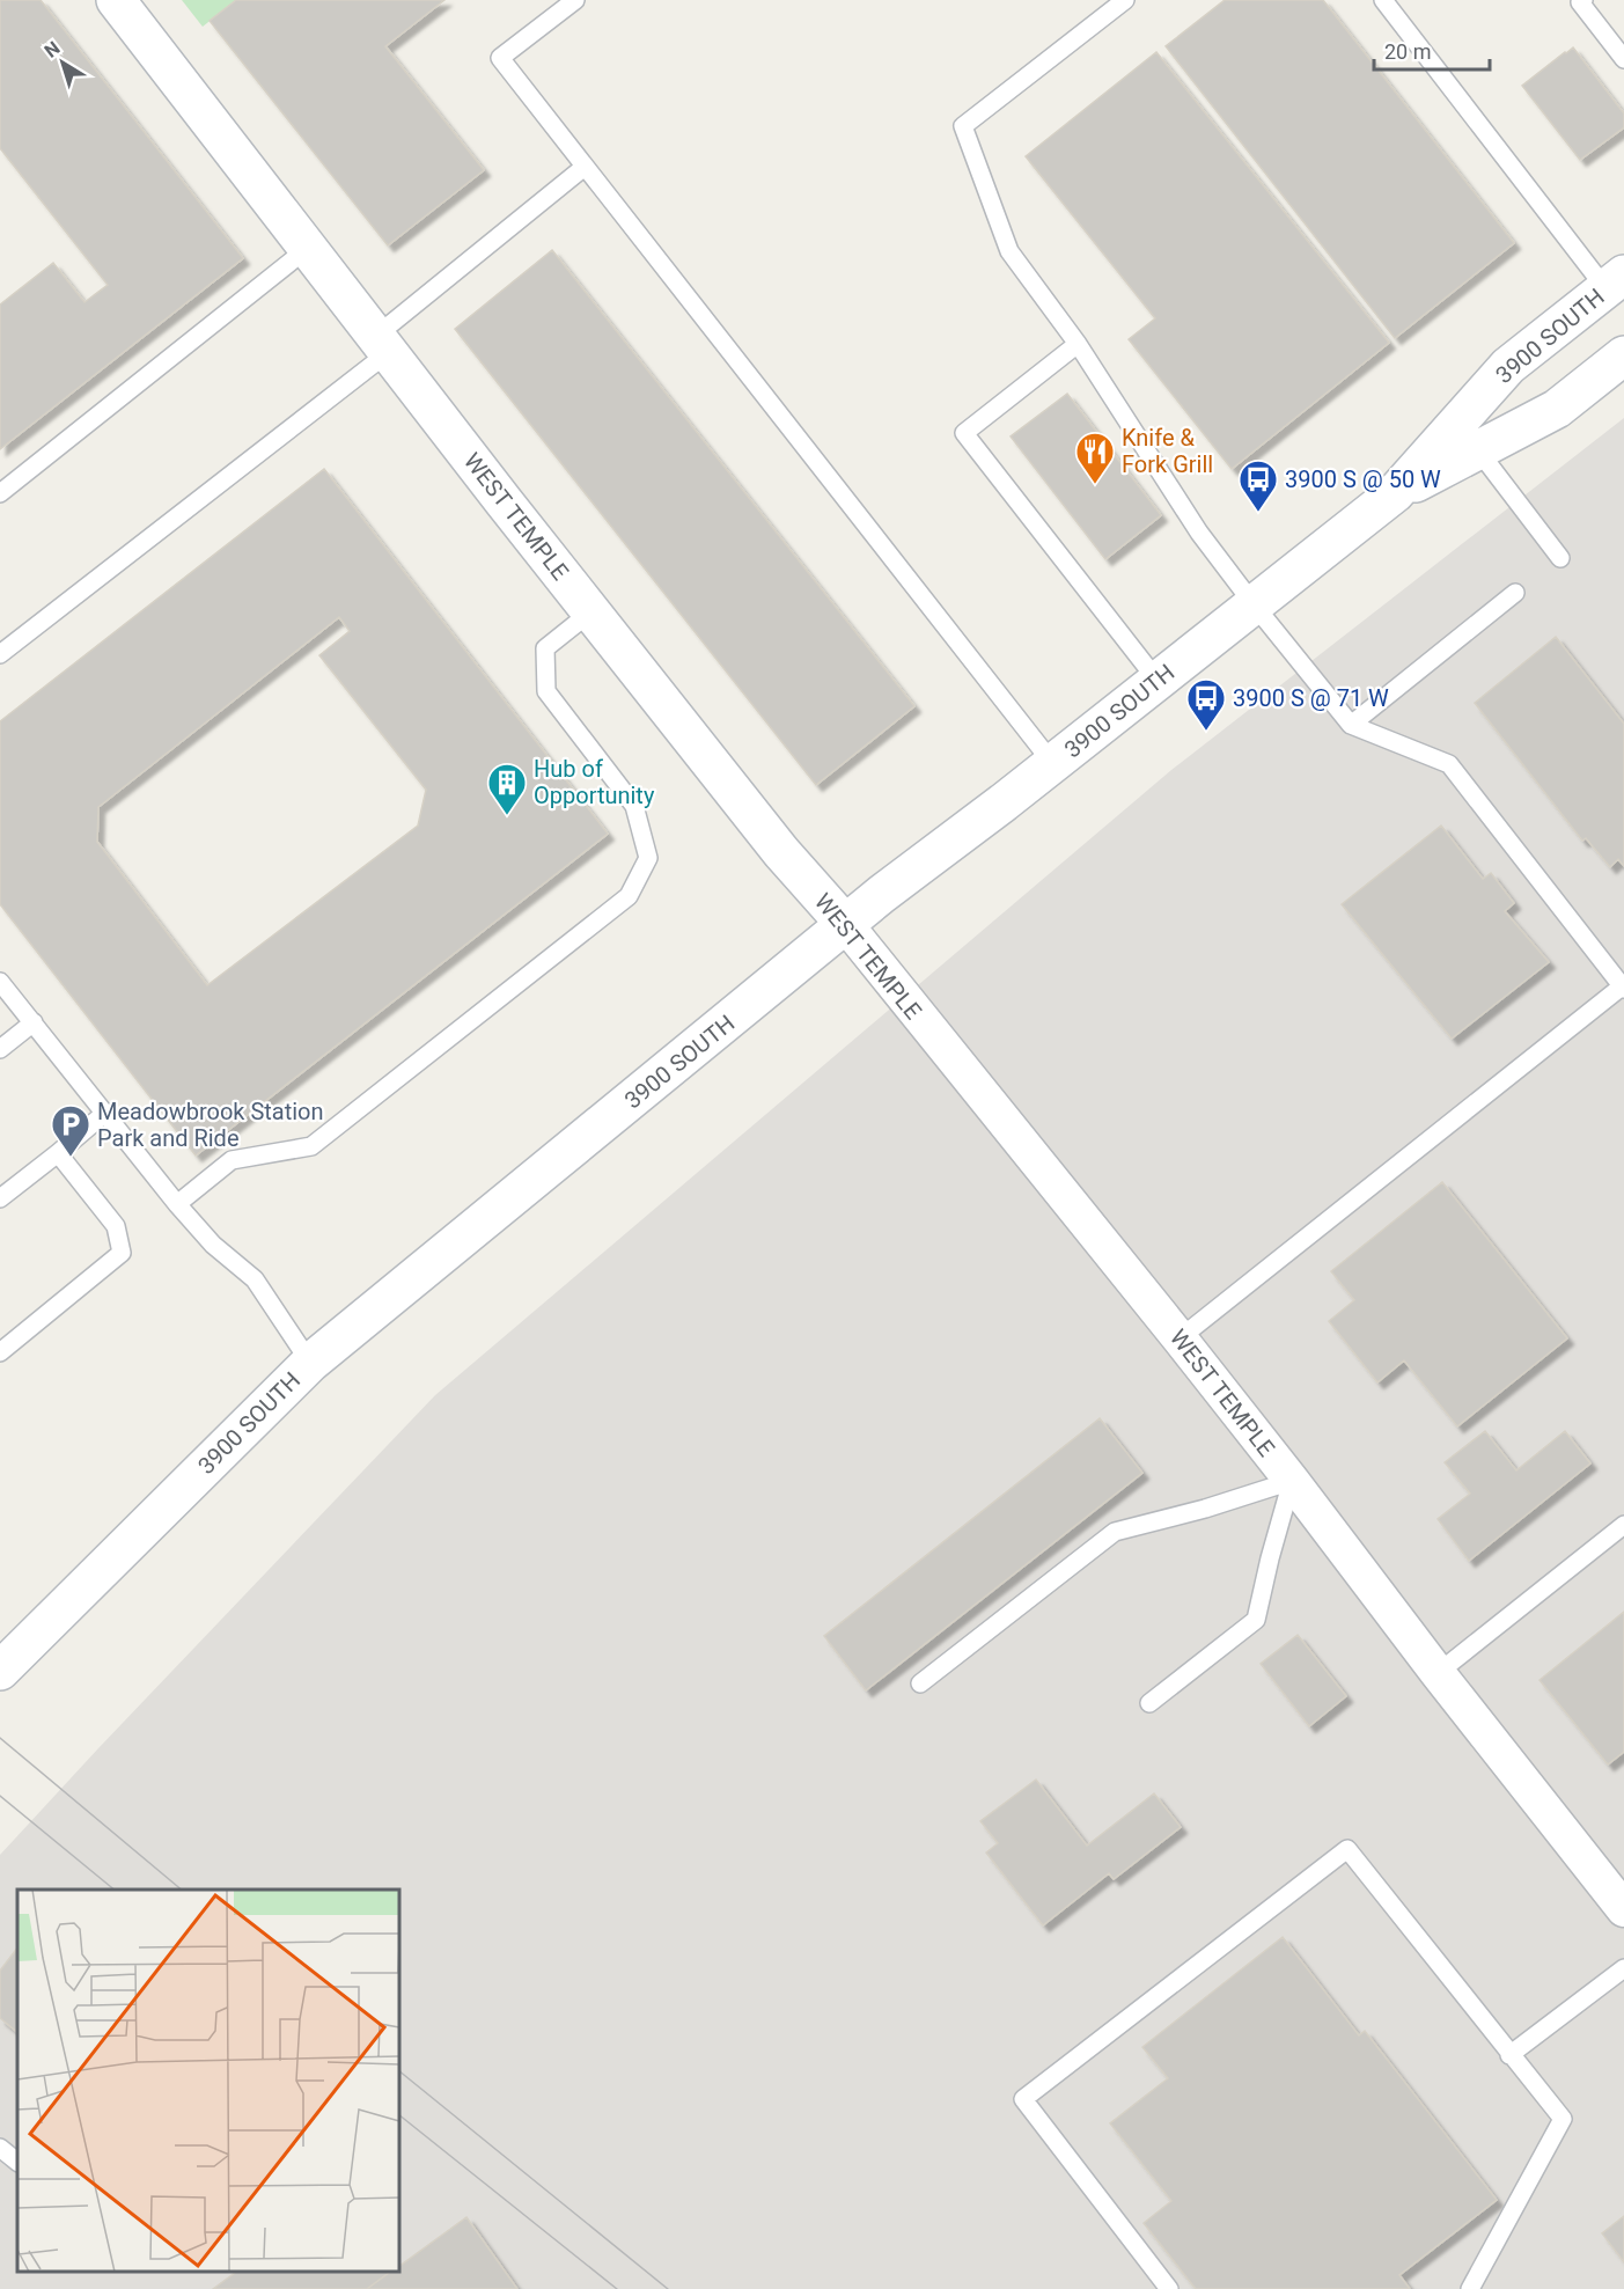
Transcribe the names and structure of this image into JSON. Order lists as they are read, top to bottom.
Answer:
{
  "streets": {
    "main road": ["3900 SOUTH", "WEST TEMPLE"]
  },
  "crossings": [
    ["3900 SOUTH", "WEST TEMPLE"]
  ],
  "places": {
    "restaurant": ["Knife & Fork Grill"],
    "bus stop": ["3900 S @ 50 W", "3900 S @ 71 W"],
    "building": ["Hub of Opportunity"],
    "parking": ["Meadowbrook Station Park and Ride"]
  },
  "scale_bar": "20 m",
  "north": "top left"
}
